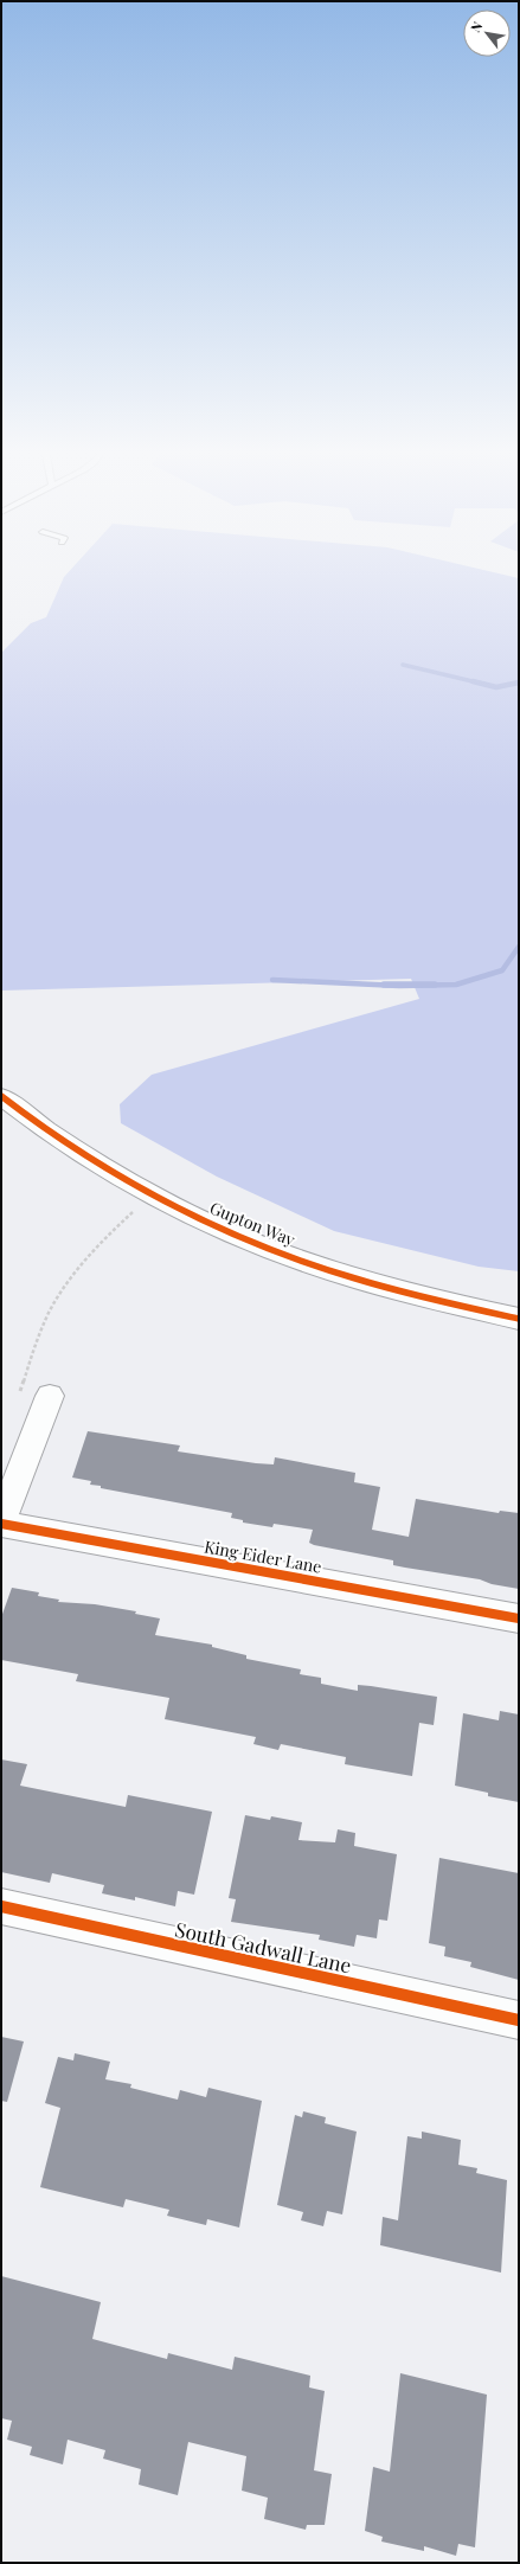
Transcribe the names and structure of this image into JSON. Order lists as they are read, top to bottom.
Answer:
{
  "streets": {
    "street": ["Gupton Way", "King Eider Lane", "South Gadwall Lane"]
  },
  "north": "top left"
}
